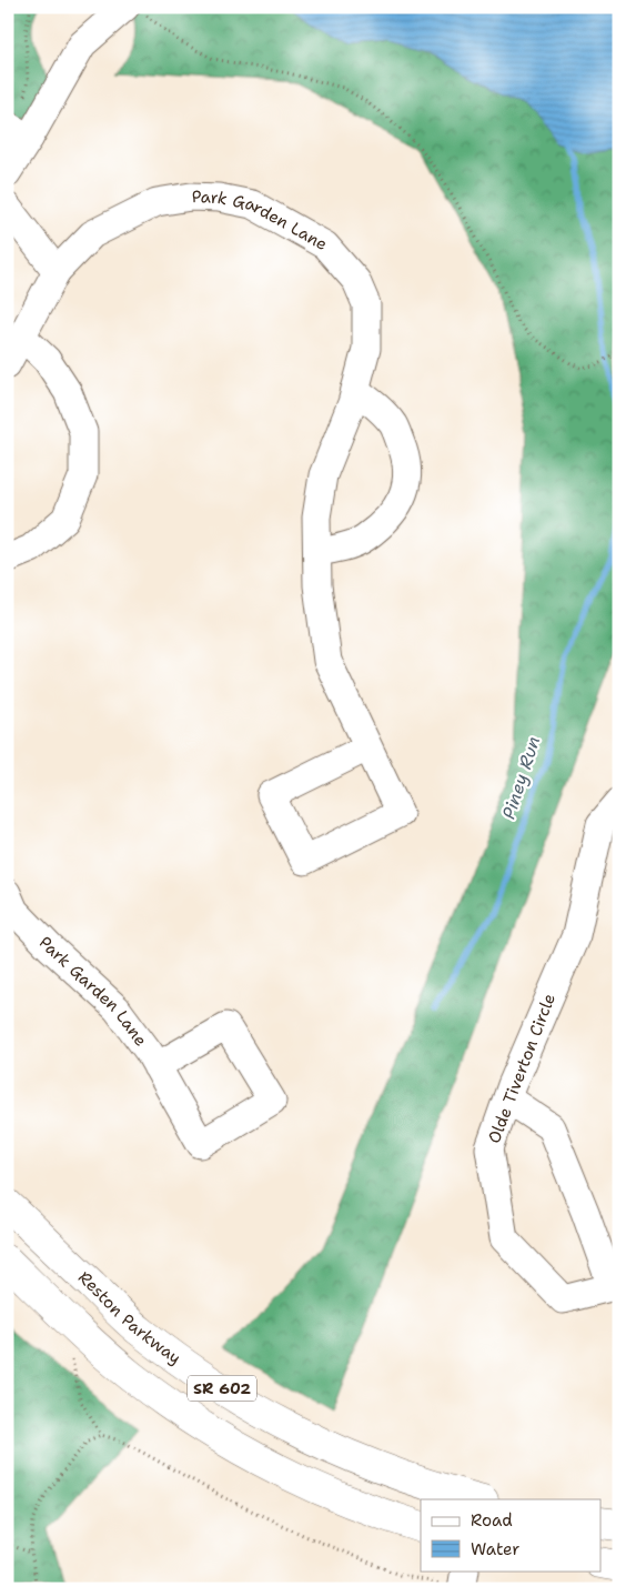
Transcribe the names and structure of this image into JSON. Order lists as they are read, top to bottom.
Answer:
{
  "streets": {
    "main road": ["Reston Parkway", "SR 602"],
    "street": ["Park Garden Lane", "Olde Tiverton Circle"]
  },
  "water": ["Piney Run"],
  "legend": ["Road", "Water"]
}
